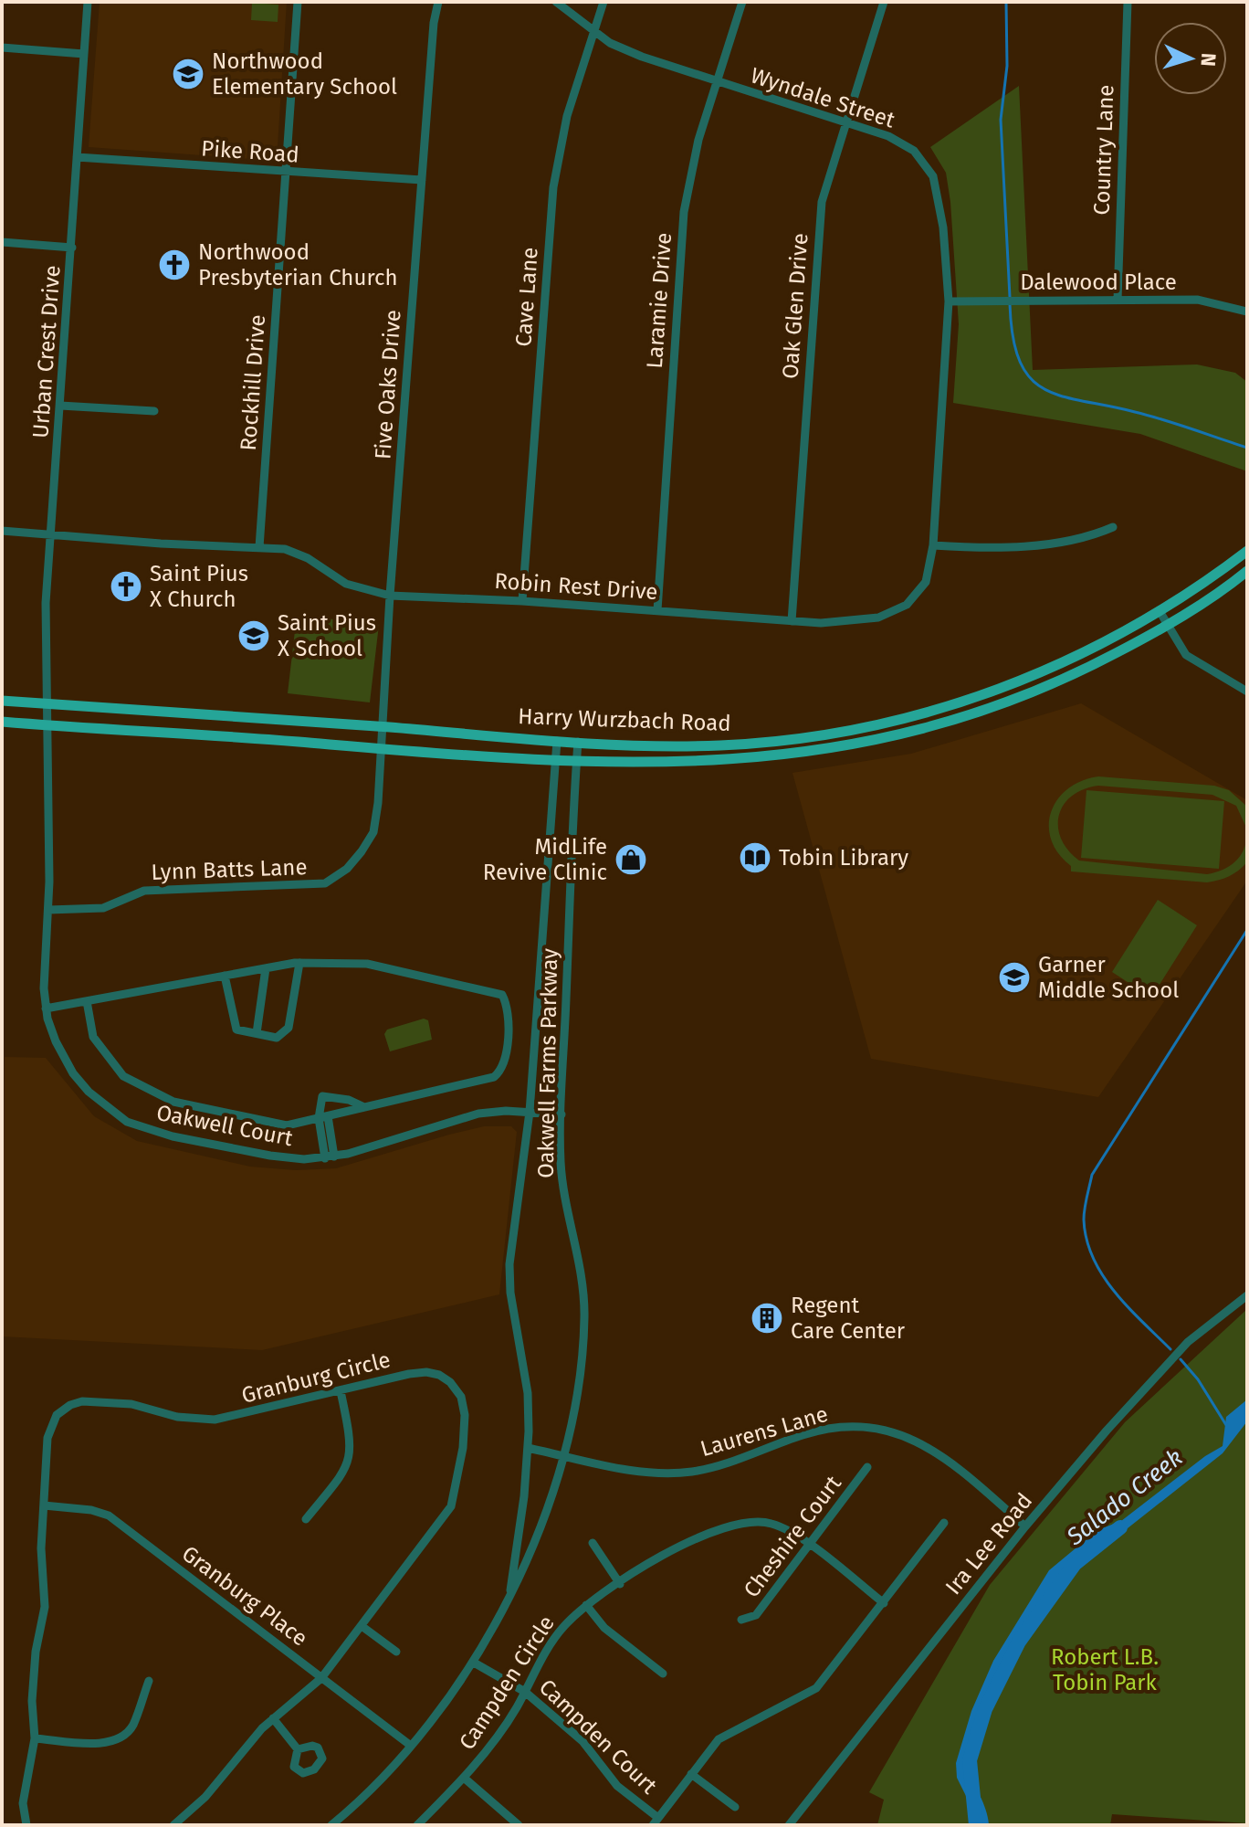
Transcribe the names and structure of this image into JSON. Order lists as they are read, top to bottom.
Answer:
{
  "streets": {
    "main road": ["Harry Wurzbach Road"],
    "street": [
      "Wyndale Street",
      "Country Lane",
      "Pike Road",
      "Dalewood Place",
      "Cave Lane",
      "Laramie Drive",
      "Oak Glen Drive",
      "Urban Crest Drive",
      "Rockhill Drive",
      "Five Oaks Drive",
      "Robin Rest Drive",
      "Lynn Batts Lane",
      "Oakwell Farms Parkway",
      "Oakwell Court",
      "Granburg Circle",
      "Laurens Lane",
      "Cheshire Court",
      "Ira Lee Road",
      "Granburg Place",
      "Campden Circle",
      "Campden Court"
    ]
  },
  "crossings": [
    ["Wyndale Street", "Dalewood Place"],
    ["Wyndale Street", "Cave Lane"],
    ["Wyndale Street", "Laramie Drive"],
    ["Wyndale Street", "Oak Glen Drive"],
    ["Wyndale Street", "Robin Rest Drive"],
    ["Country Lane", "Dalewood Place"],
    ["Pike Road", "Urban Crest Drive"],
    ["Pike Road", "Rockhill Drive"],
    ["Pike Road", "Five Oaks Drive"],
    ["Cave Lane", "Robin Rest Drive"],
    ["Laramie Drive", "Robin Rest Drive"],
    ["Oak Glen Drive", "Robin Rest Drive"],
    ["Urban Crest Drive", "Robin Rest Drive"],
    ["Urban Crest Drive", "Harry Wurzbach Road"],
    ["Urban Crest Drive", "Oakwell Court"],
    ["Rockhill Drive", "Robin Rest Drive"],
    ["Five Oaks Drive", "Robin Rest Drive"],
    ["Five Oaks Drive", "Harry Wurzbach Road"],
    ["Five Oaks Drive", "Lynn Batts Lane"],
    ["Harry Wurzbach Road", "Lynn Batts Lane"],
    ["Harry Wurzbach Road", "Oakwell Farms Parkway"],
    ["Harry Wurzbach Road", "Oakwell Court"],
    ["Lynn Batts Lane", "Oakwell Court"],
    ["Oakwell Farms Parkway", "Oakwell Court"],
    ["Oakwell Farms Parkway", "Laurens Lane"],
    ["Oakwell Farms Parkway", "Granburg Place"],
    ["Oakwell Farms Parkway", "Campden Court"],
    ["Granburg Circle", "Granburg Place"],
    ["Laurens Lane", "Ira Lee Road"],
    ["Cheshire Court", "Campden Circle"],
    ["Campden Circle", "Campden Court"]
  ],
  "water": ["Salado Creek"],
  "parks": ["Robert L.B. Tobin Park"],
  "places": {
    "school or university": ["Northwood Elementary School", "Saint Pius X School", "Garner Middle School"],
    "church": ["Northwood Presbyterian Church", "Saint Pius X Church"],
    "library": ["Tobin Library"],
    "shop": ["MidLife Revive Clinic"],
    "building": ["Regent Care Center"]
  },
  "north": "right"
}
